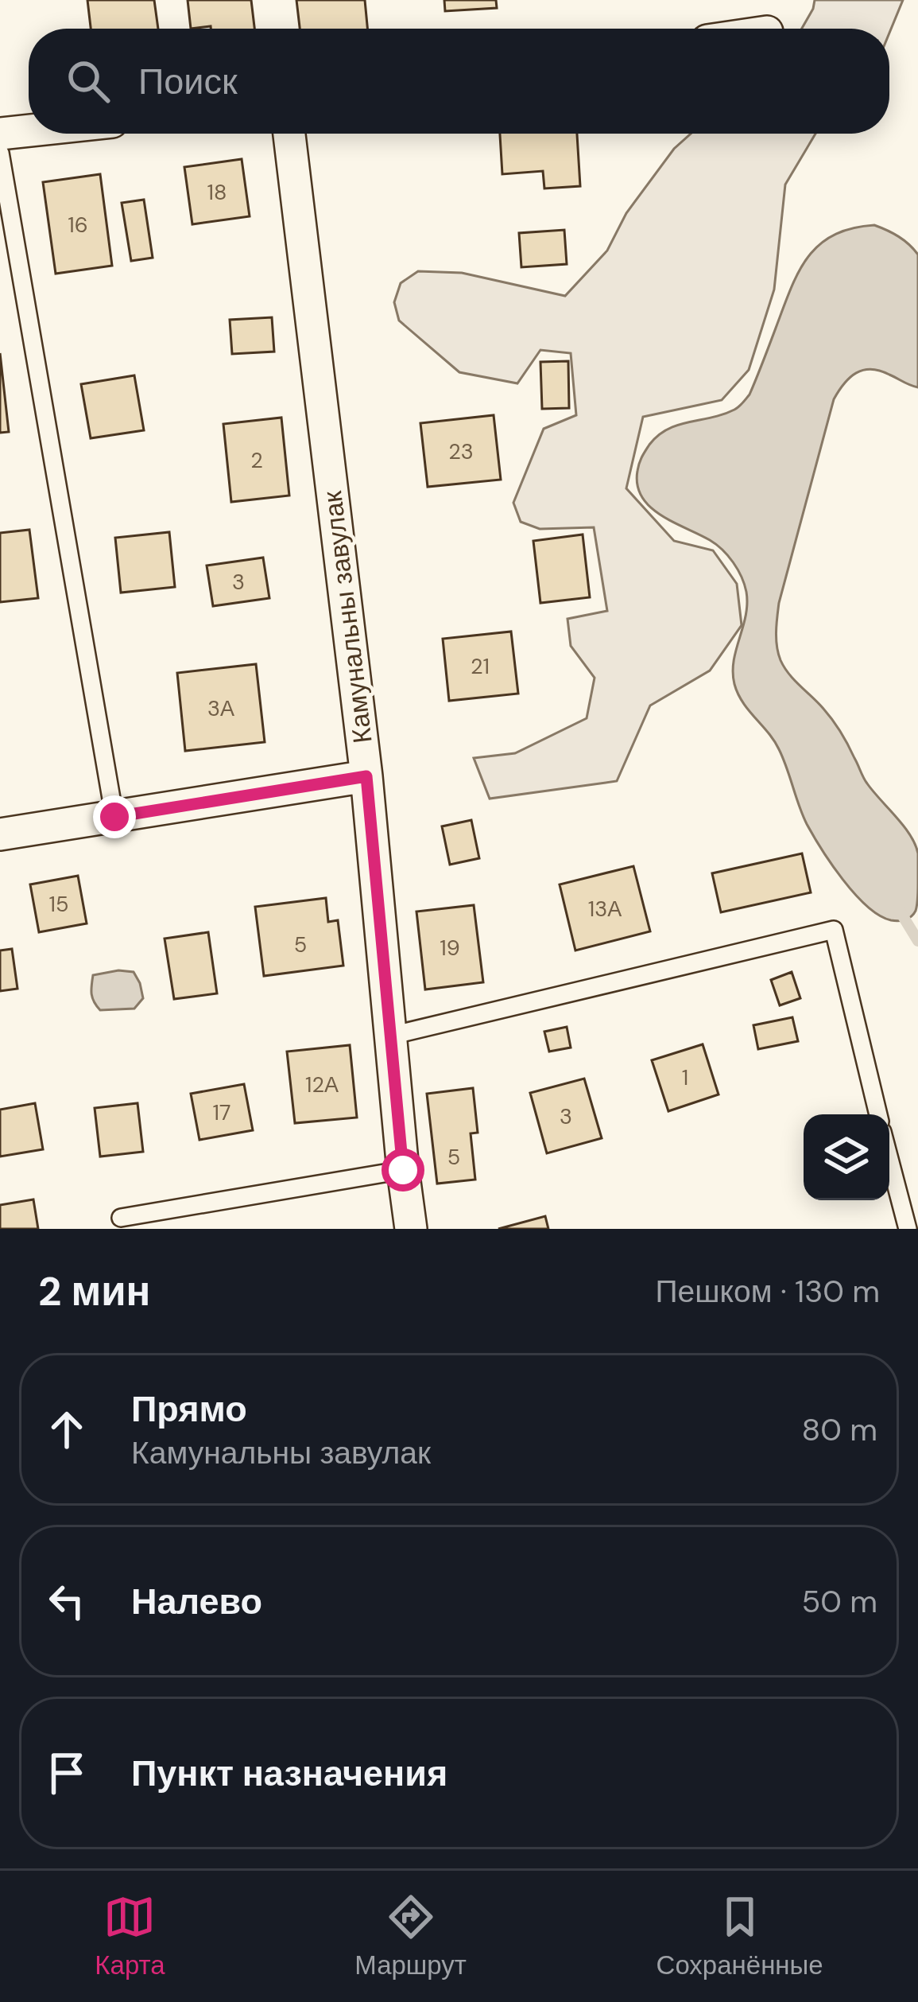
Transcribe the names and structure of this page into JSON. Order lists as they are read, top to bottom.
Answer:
{
  "streets": {
    "street": ["Камунальны завулак"]
  },
  "house_numbers": [
    "18",
    "16",
    "23",
    "2",
    "3",
    "21",
    "3А",
    "15",
    "13А",
    "5",
    "19",
    "1",
    "12А",
    "17",
    "3",
    "5"
  ],
  "page": {
    "search": "Поиск",
    "heading": ["2 мин", "Пешком · 130 m"],
    "list": [
      ["Прямо", "Камунальны завулак", "80 m"],
      ["Налево", "50 m"],
      "Пункт назначения"
    ],
    "nav": ["Карта", "Маршрут", "Сохранённые"]
  }
}
